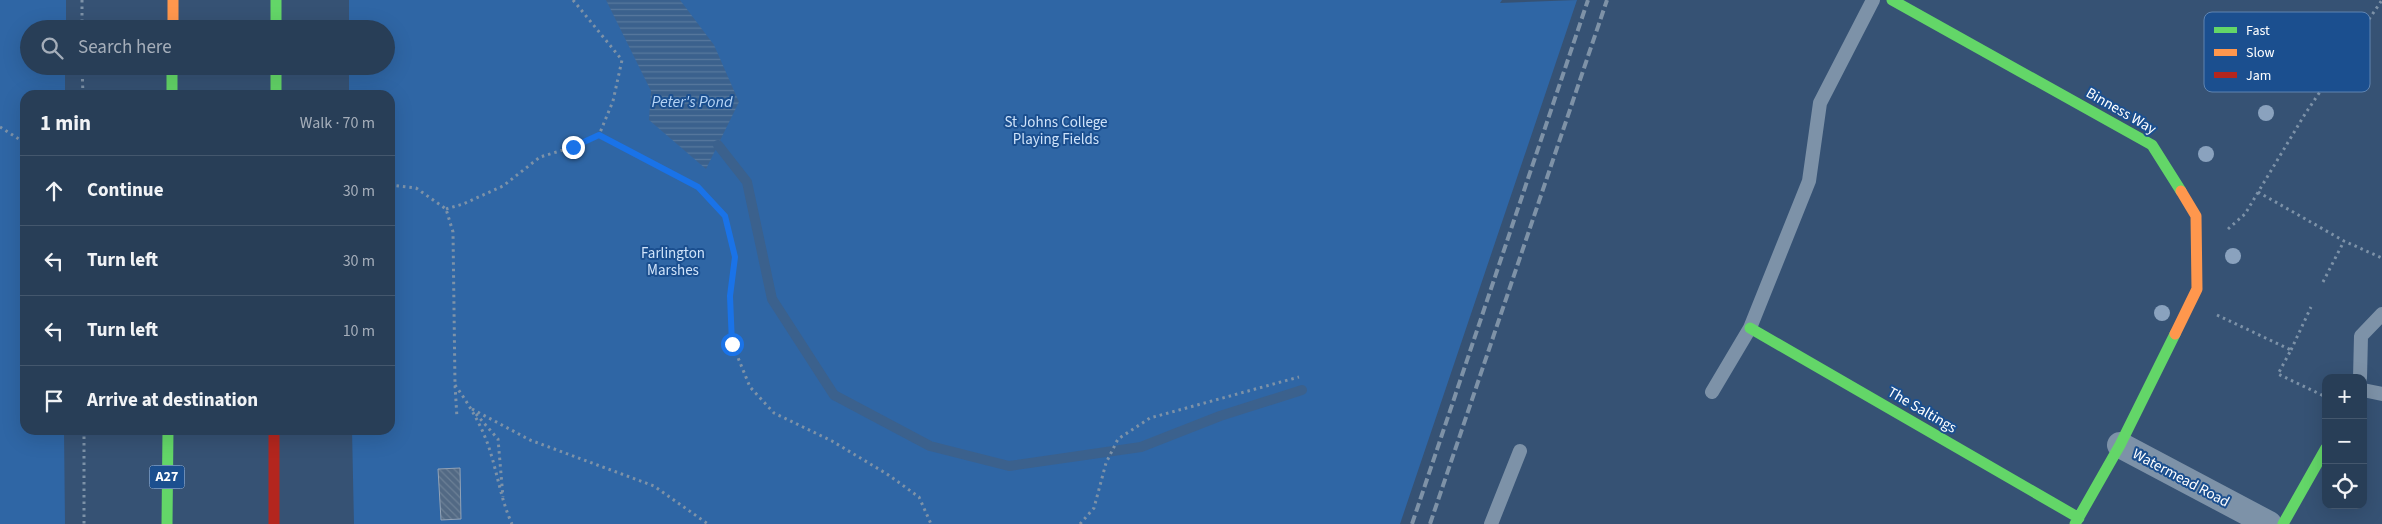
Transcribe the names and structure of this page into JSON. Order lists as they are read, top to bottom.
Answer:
{
  "streets": {
    "main road": ["Binness Way", "The Saltings", "A27"],
    "street": ["Watermead Road"]
  },
  "crossings": [
    ["Binness Way", "The Saltings"],
    ["Binness Way", "Watermead Road"]
  ],
  "water": ["Peter's Pond"],
  "parks": ["St Johns College Playing Fields", "Farlington Marshes"],
  "legend": ["Fast", "Slow", "Jam"],
  "page": {
    "search": "Search here",
    "heading": ["1 min", "Walk · 70 m"],
    "list": [
      ["Continue", "30 m"],
      ["Turn left", "30 m"],
      ["Turn left", "10 m"],
      "Arrive at destination"
    ],
    "map_buttons": ["+", "−"]
  }
}
